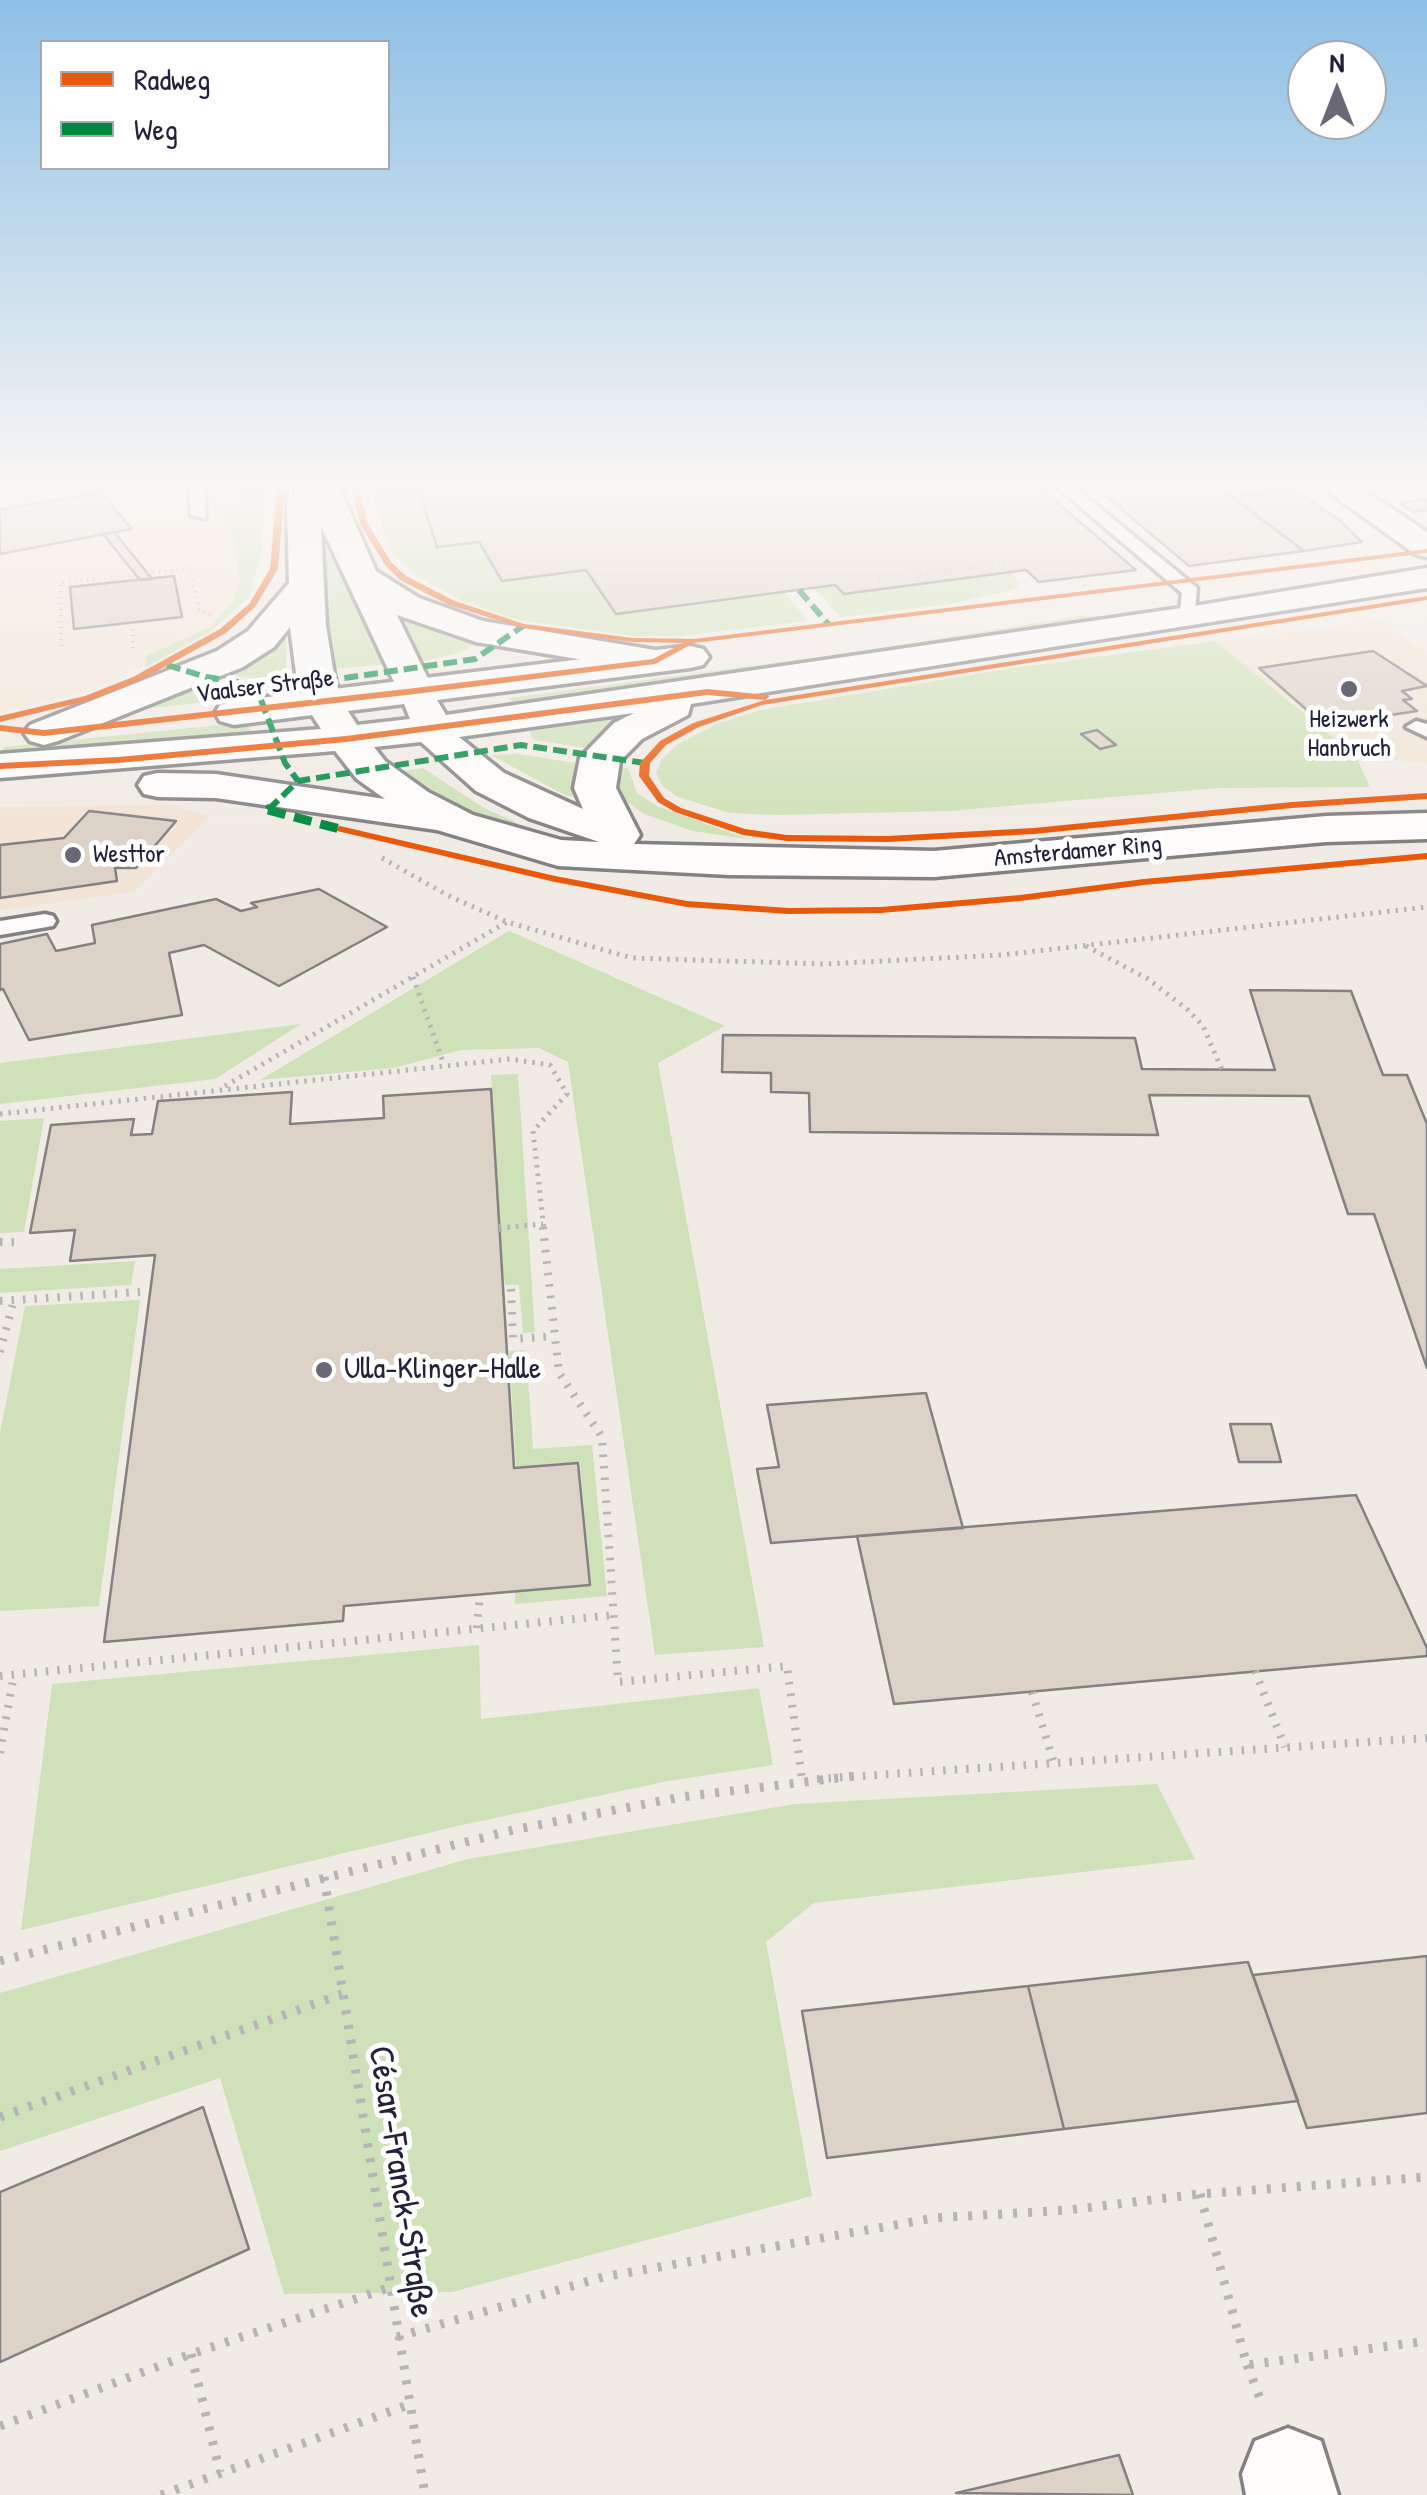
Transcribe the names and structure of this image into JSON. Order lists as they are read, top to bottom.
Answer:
{
  "streets": {
    "main road": ["Vaalser Straße", "Amsterdamer Ring"],
    "path": ["César-Franck-Straße"]
  },
  "crossings": [
    ["Vaalser Straße", "Amsterdamer Ring"]
  ],
  "places": ["Heizwerk Hanbruch", "Westtor", "Ulla-Klinger-Halle"],
  "legend": ["Radweg", "Weg"],
  "north": "top"
}
